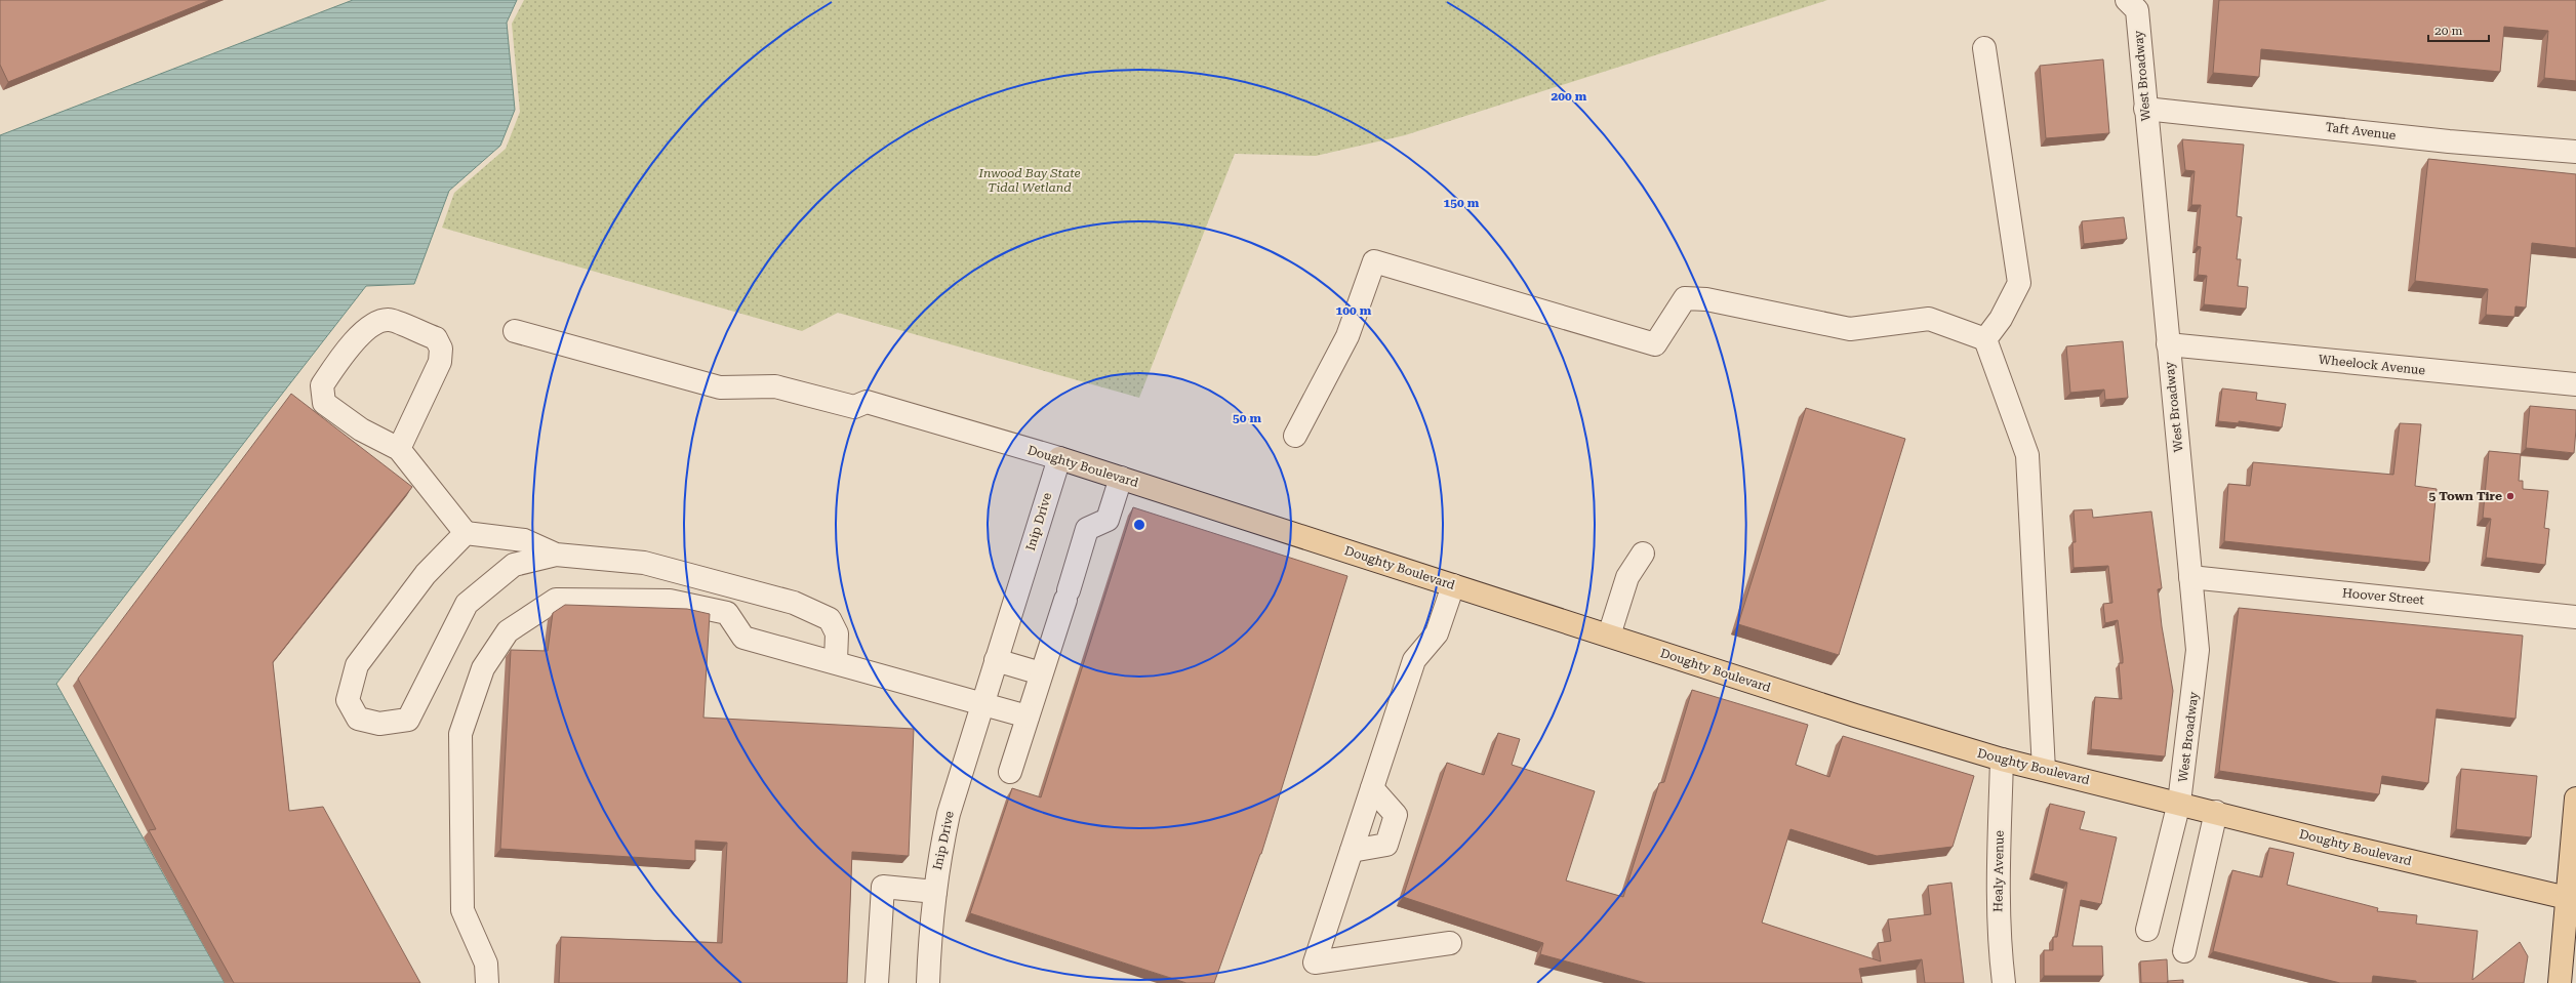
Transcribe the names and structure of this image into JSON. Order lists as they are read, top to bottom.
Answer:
{
  "streets": {
    "main road": ["Doughty Boulevard"],
    "street": [
      "West Broadway",
      "Taft Avenue",
      "Wheelock Avenue",
      "Inip Drive",
      "Hoover Street",
      "Healy Avenue"
    ]
  },
  "crossings": [
    ["West Broadway", "Taft Avenue"],
    ["West Broadway", "Wheelock Avenue"],
    ["West Broadway", "Doughty Boulevard"],
    ["West Broadway", "Hoover Street"],
    ["Doughty Boulevard", "Inip Drive"],
    ["Doughty Boulevard", "Healy Avenue"]
  ],
  "parks": ["Inwood Bay State Tidal Wetland"],
  "places": ["5 Town Tire"],
  "scale_bar": "20 m",
  "rings": [
    "200 m",
    "150 m",
    "100 m",
    "50 m"
  ]
}
